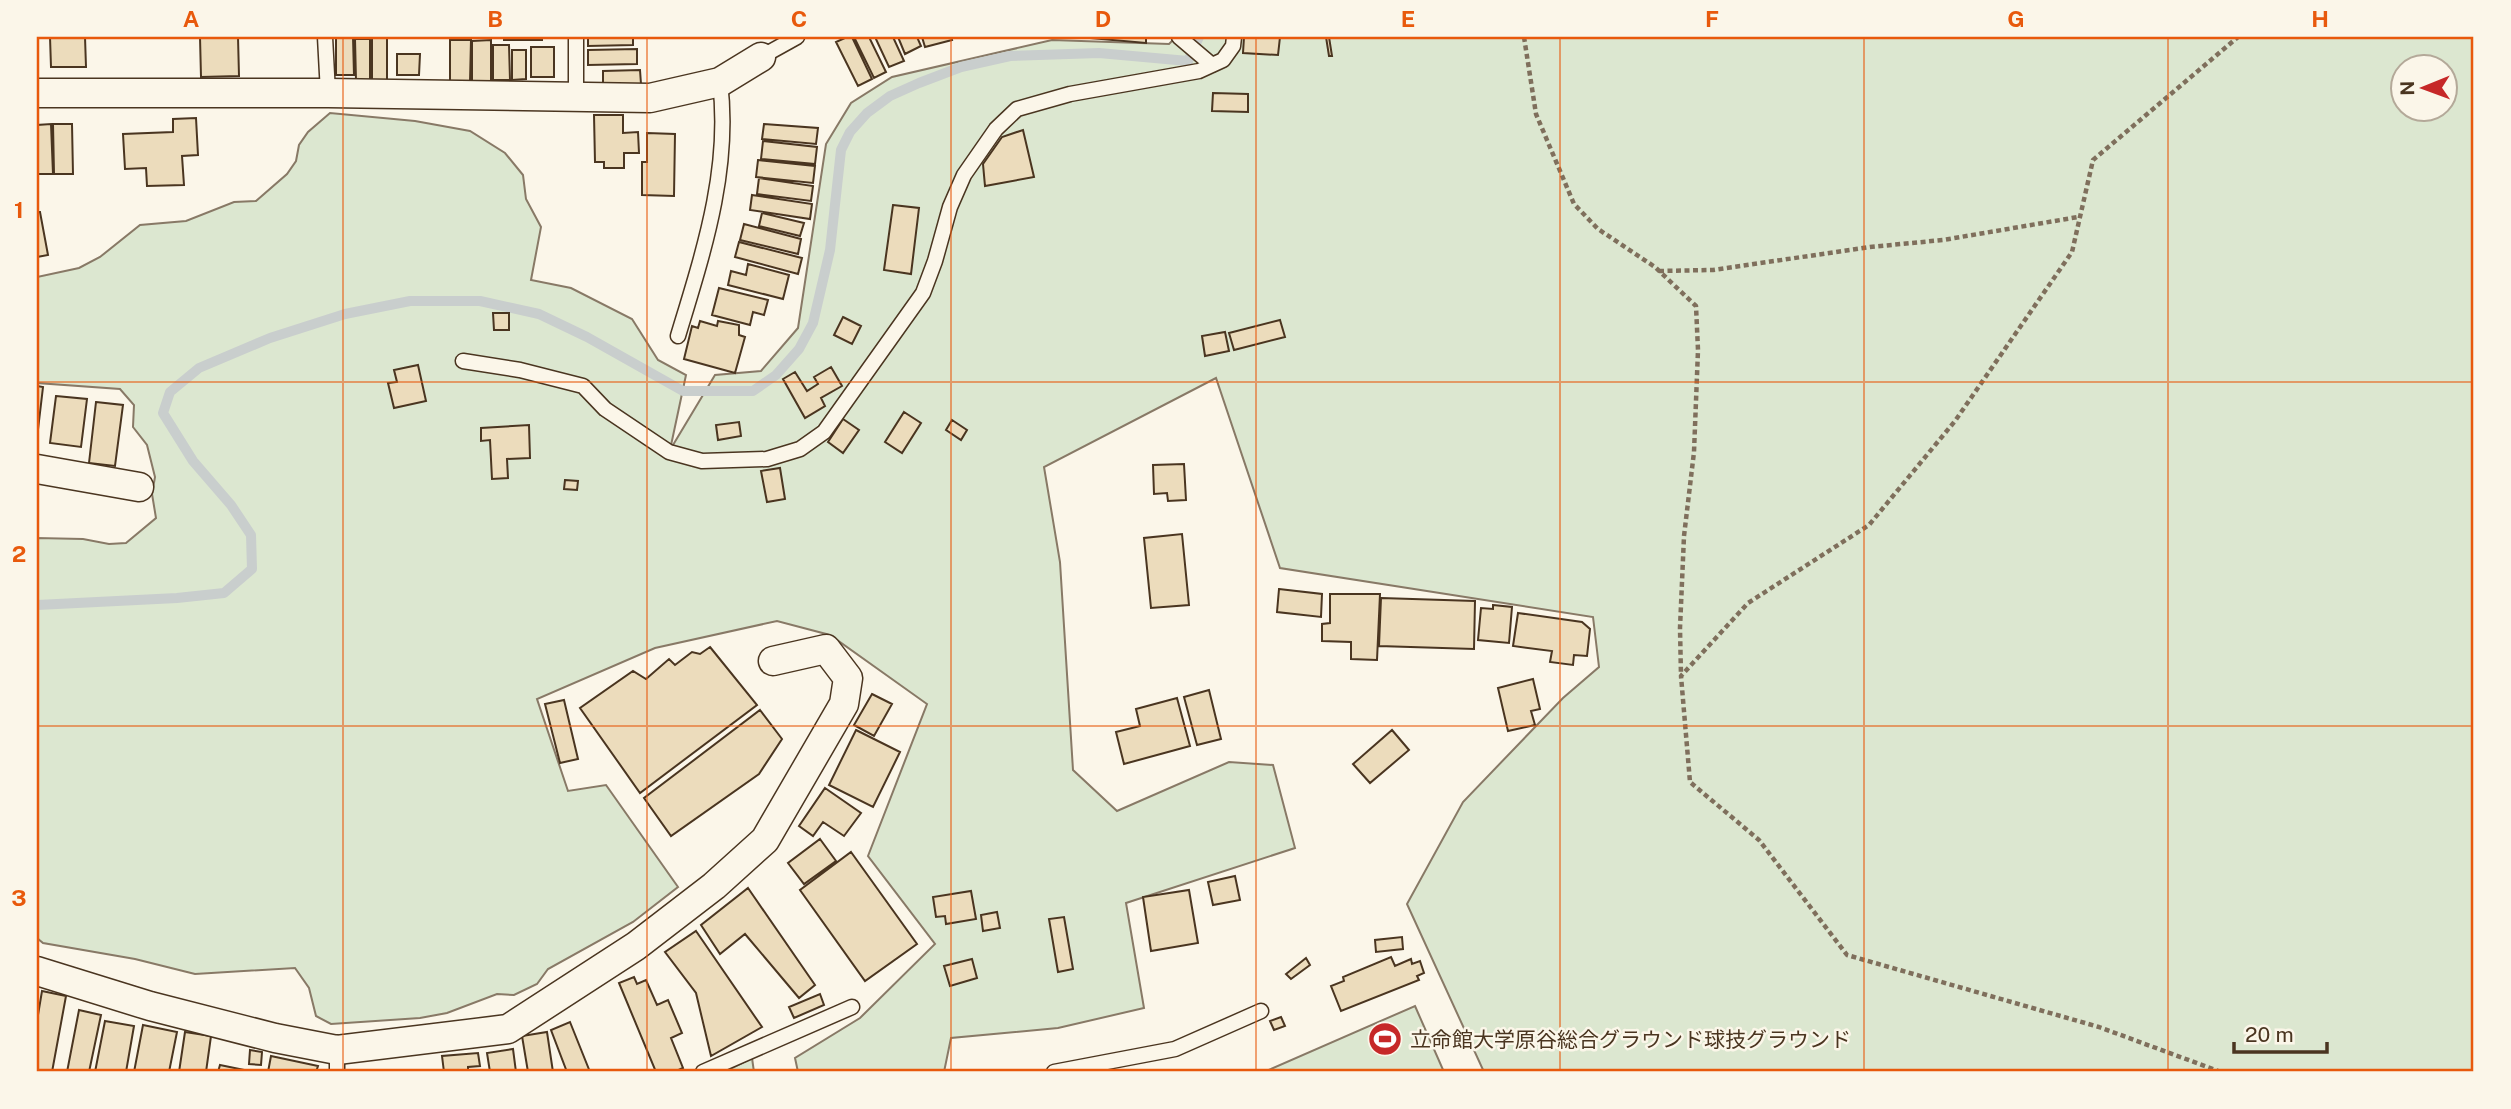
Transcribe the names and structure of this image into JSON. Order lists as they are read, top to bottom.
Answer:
{
  "places": {
    "sports": ["立命館大学原谷総合グラウンド球技グラウンド"]
  },
  "scale_bar": "20 m",
  "north": "left",
  "grid": {
    "columns": [
      "A",
      "B",
      "C",
      "D",
      "E",
      "F",
      "G",
      "H"
    ],
    "rows": ["1", "2", "3"]
  }
}
